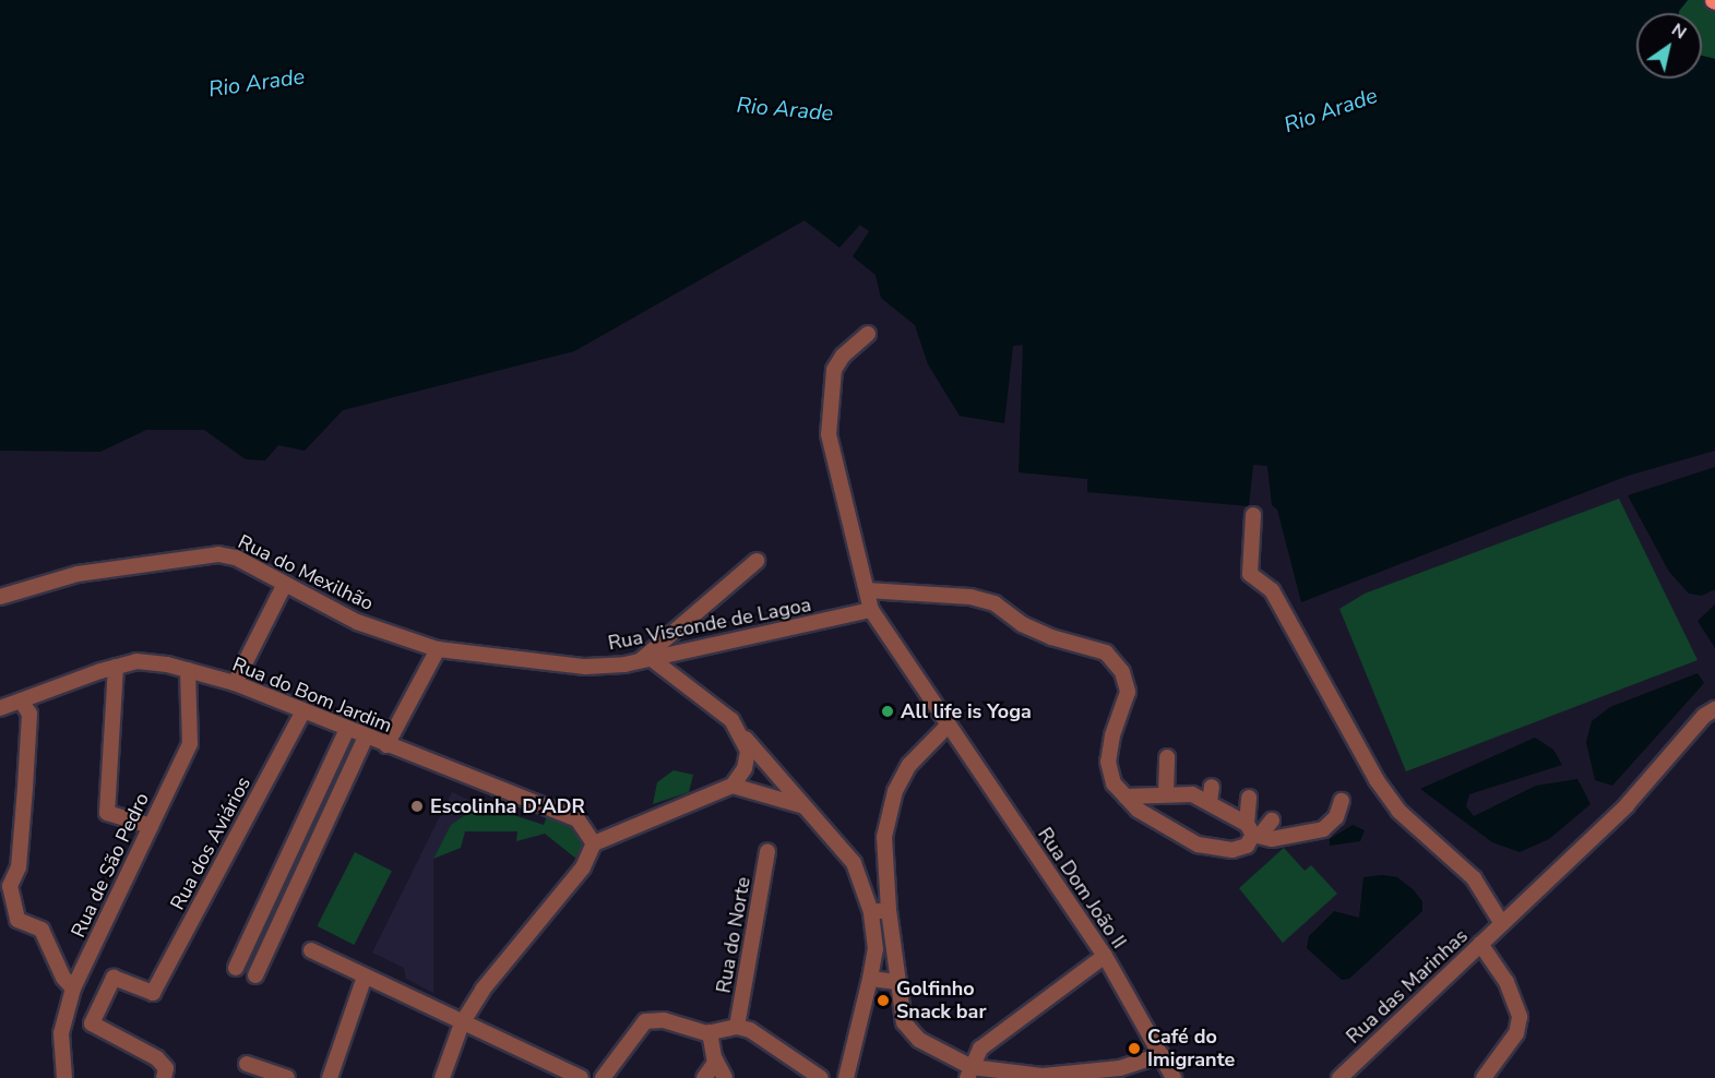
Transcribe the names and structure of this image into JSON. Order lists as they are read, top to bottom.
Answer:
{
  "streets": {
    "street": [
      "Rua do Mexilhão",
      "Rua Visconde de Lagoa",
      "Rua do Bom Jardim",
      "Rua dos Aviários",
      "Rua de São Pedro",
      "Rua Dom João II",
      "Rua do Norte",
      "Rua das Marinhas"
    ]
  },
  "crossings": [
    ["Rua do Mexilhão", "Rua Visconde de Lagoa"],
    ["Rua Visconde de Lagoa", "Rua Dom João II"],
    ["Rua do Bom Jardim", "Rua dos Aviários"],
    ["Rua do Bom Jardim", "Rua de São Pedro"]
  ],
  "water": ["Rio Arade"],
  "places": [
    "All life is Yoga",
    "Escolinha D'ADR",
    "Golfinho Snack bar",
    "Café do Imigrante"
  ],
  "north": "top right"
}
